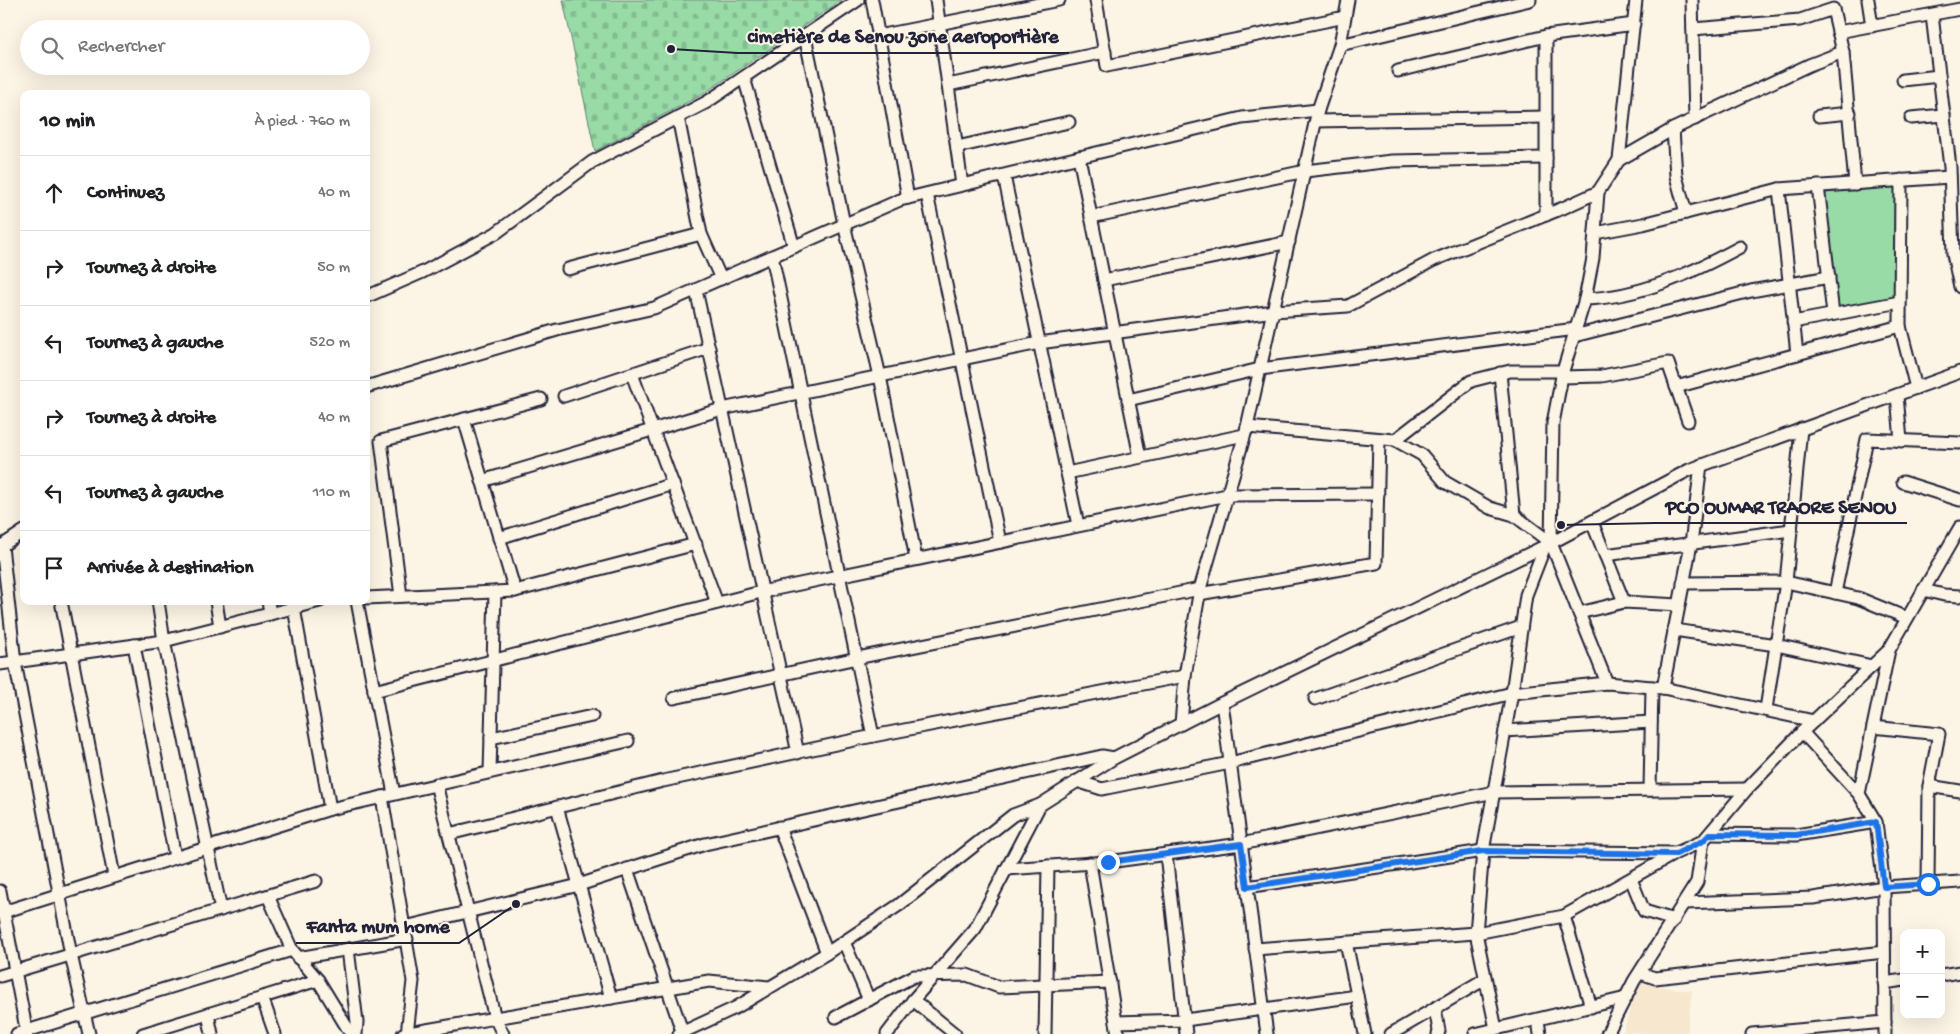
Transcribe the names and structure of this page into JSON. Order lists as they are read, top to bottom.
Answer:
{
  "places": ["cimetière de Senou zone aeroportière", "PCO OUMAR TRAORE SENOU", "Fanta mum home"],
  "page": {
    "search": "Rechercher",
    "heading": ["10 min", "À pied · 760 m"],
    "list": [
      ["Continuez", "40 m"],
      ["Tournez à droite", "50 m"],
      ["Tournez à gauche", "520 m"],
      ["Tournez à droite", "40 m"],
      ["Tournez à gauche", "110 m"],
      "Arrivée à destination"
    ],
    "map_buttons": ["+", "−"]
  }
}
